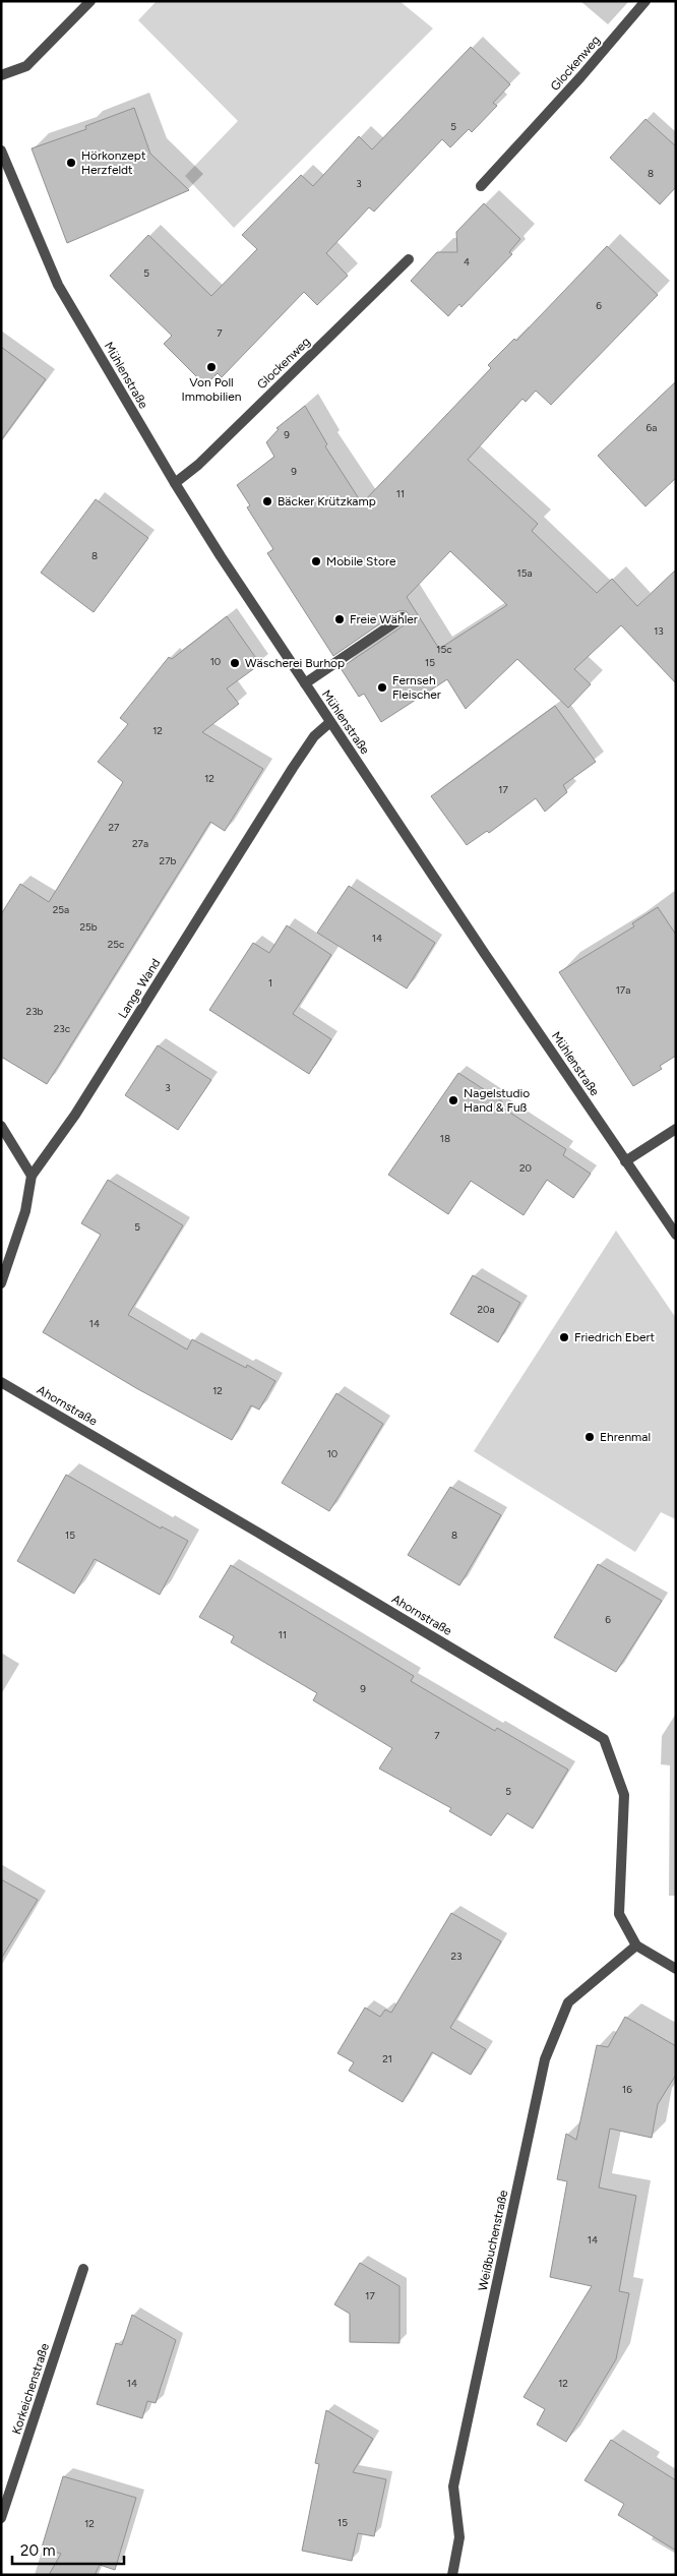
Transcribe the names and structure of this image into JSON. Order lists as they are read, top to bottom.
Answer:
{
  "streets": {
    "street": [
      "Glockenweg",
      "Mühlenstraße",
      "Lange Wand",
      "Ahornstraße",
      "Weißbuchenstraße",
      "Korkeichenstraße"
    ]
  },
  "crossings": [
    ["Glockenweg", "Mühlenstraße"],
    ["Mühlenstraße", "Lange Wand"],
    ["Ahornstraße", "Weißbuchenstraße"]
  ],
  "places": [
    "Hörkonzept Herzfeldt",
    "Von Poll Immobilien",
    "Bäcker Krützkamp",
    "Mobile Store",
    "Freie Wähler",
    "Wäscherei Burhop",
    "Fernseh Fleischer",
    "Nagelstudio Hand & Fuß",
    "Friedrich Ebert",
    "Ehrenmal"
  ],
  "house_numbers": [
    "5",
    "8",
    "3",
    "4",
    "5",
    "6",
    "7",
    "6a",
    "9",
    "9",
    "11",
    "8",
    "15a",
    "13",
    "15c",
    "10",
    "15",
    "12",
    "12",
    "17",
    "27",
    "27a",
    "27b",
    "25a",
    "25b",
    "14",
    "25c",
    "1",
    "17a",
    "23b",
    "23c",
    "3",
    "18",
    "20",
    "5",
    "20a",
    "14",
    "12",
    "10",
    "15",
    "8",
    "6",
    "11",
    "9",
    "7",
    "5",
    "23",
    "21",
    "16",
    "14",
    "17",
    "14",
    "12",
    "15",
    "12"
  ],
  "scale_bar": "20 m"
}
